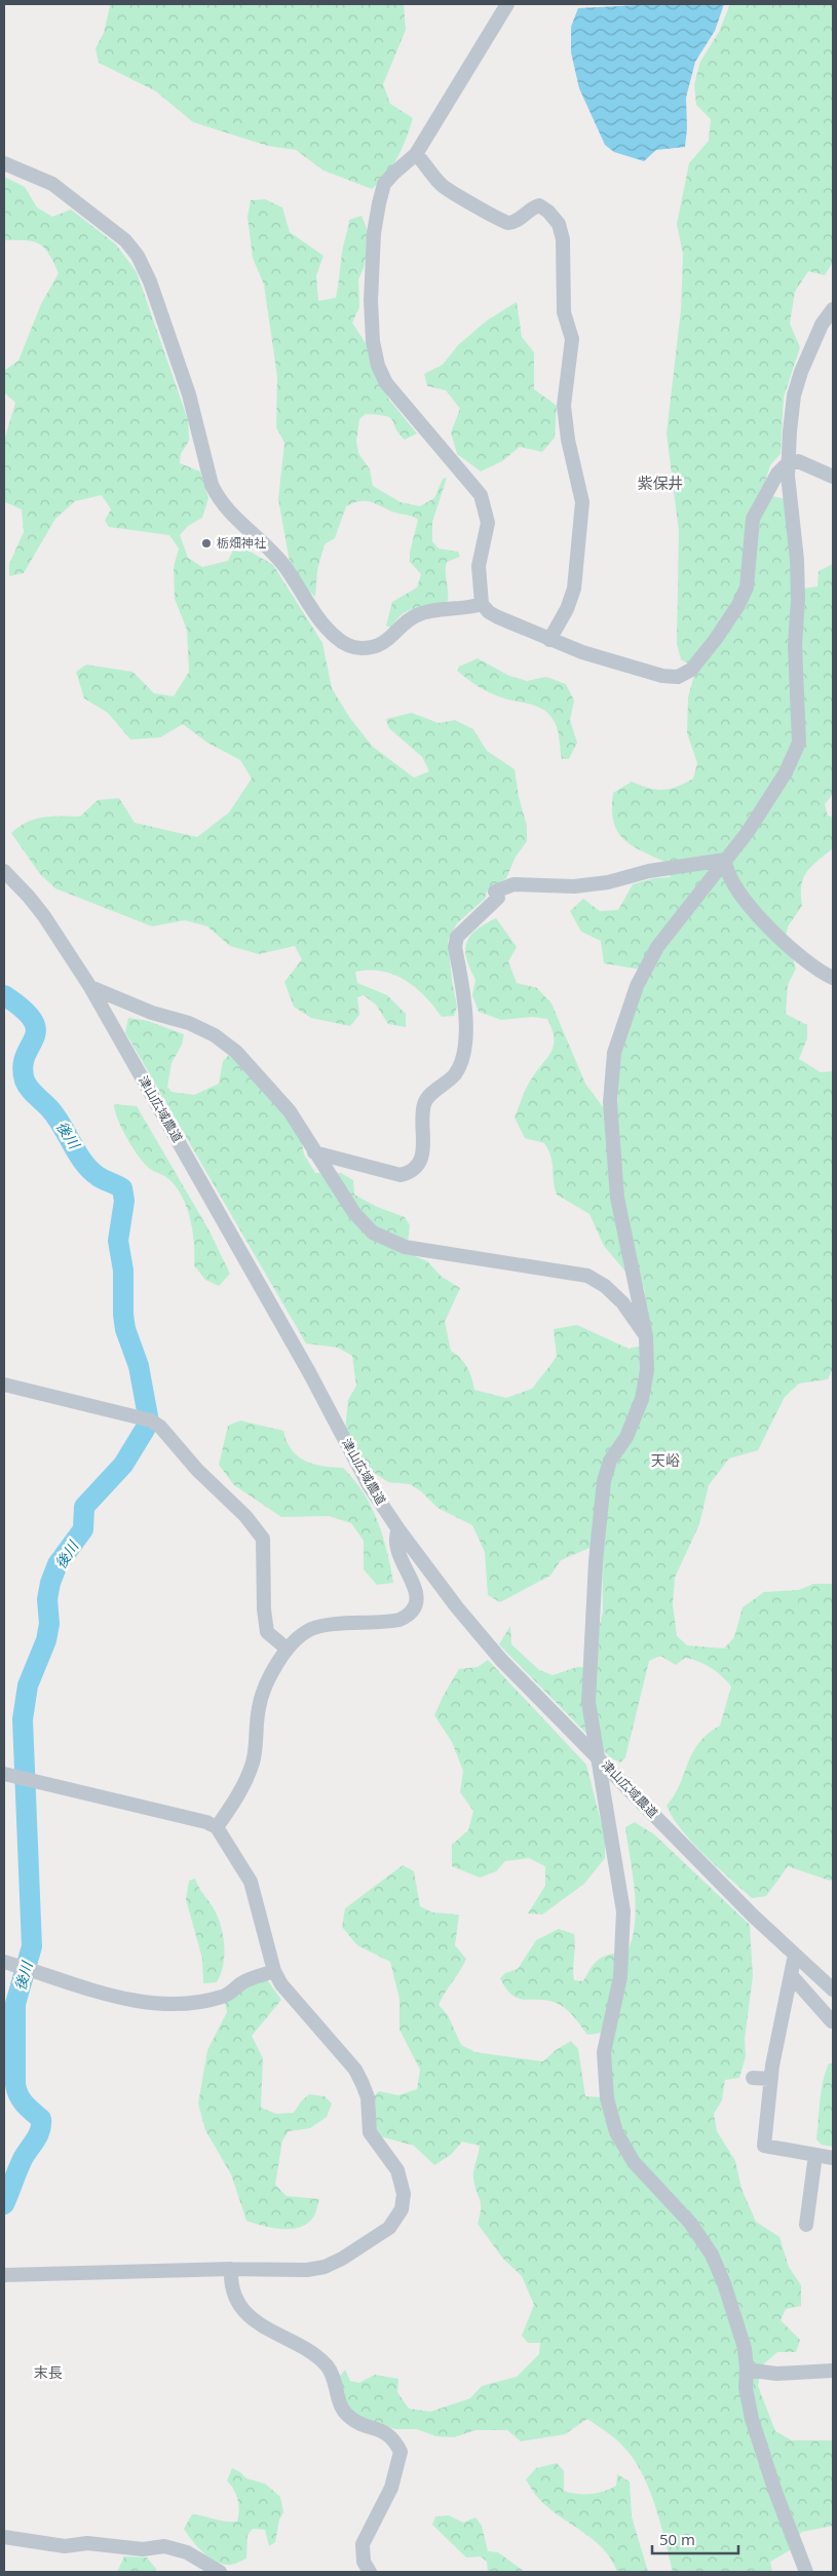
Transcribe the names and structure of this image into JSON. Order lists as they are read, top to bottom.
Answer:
{
  "streets": {
    "street": ["津山広域農道"]
  },
  "districts": ["紫保井", "天峪", "末長"],
  "water": ["後川"],
  "places": ["栃畑神社"],
  "scale_bar": "50 m"
}
